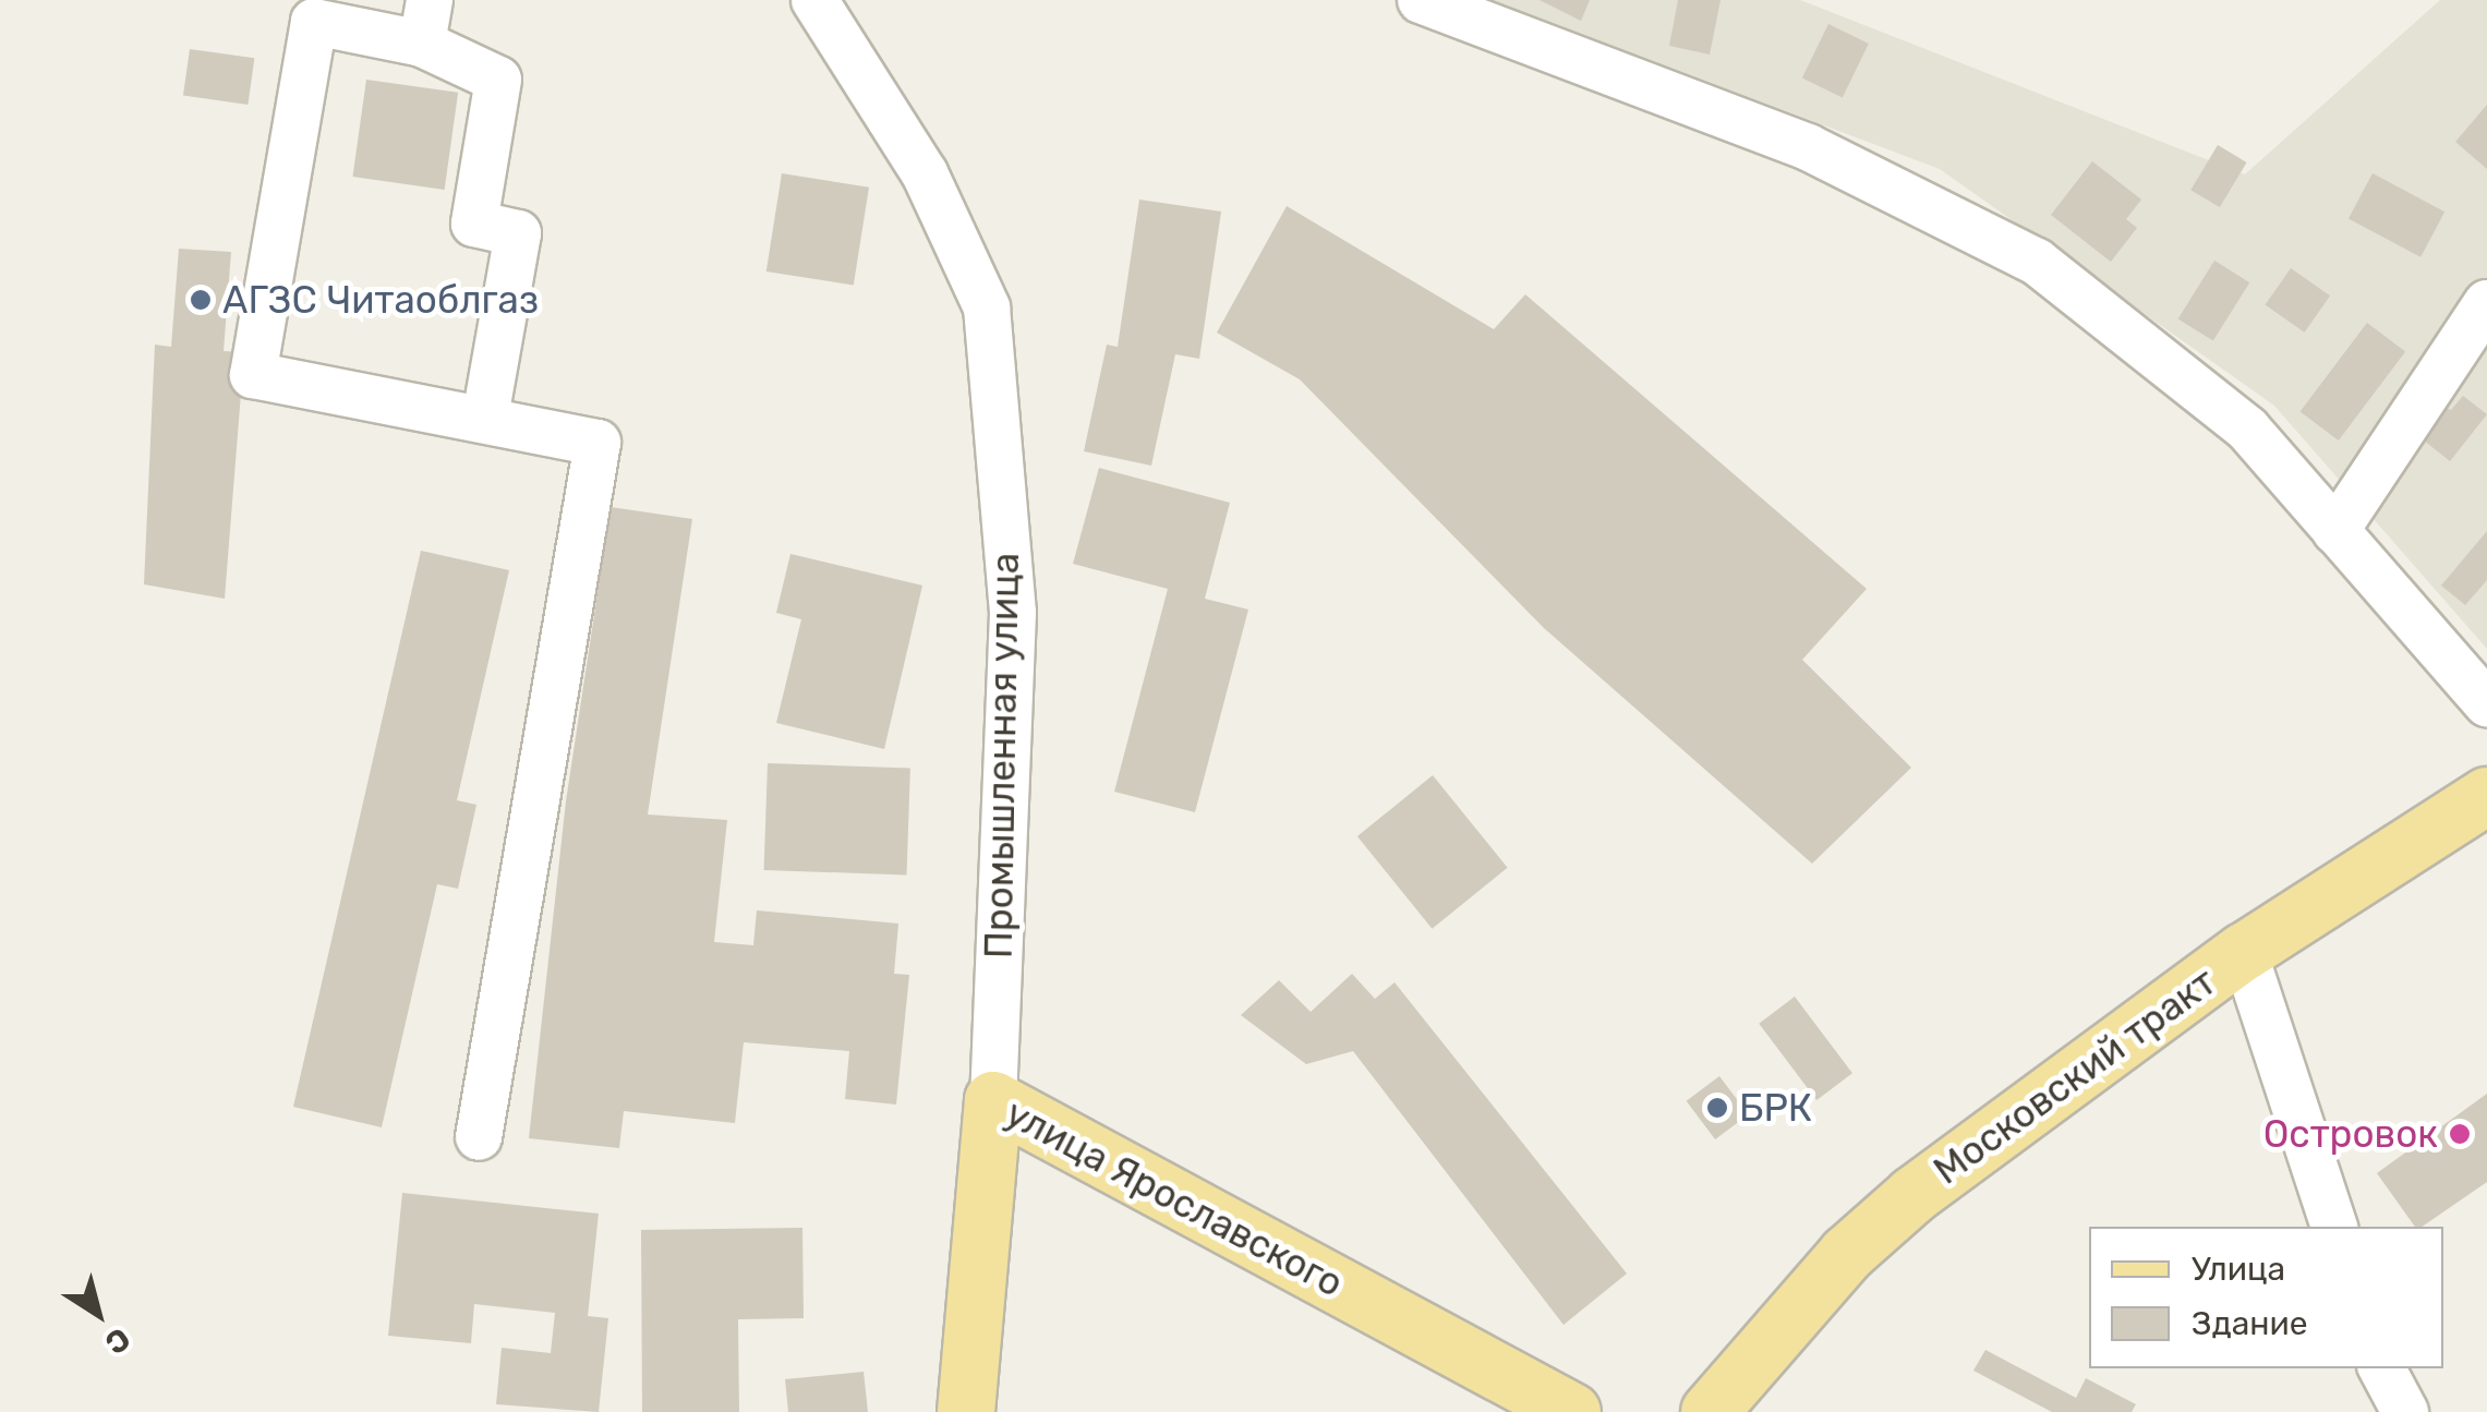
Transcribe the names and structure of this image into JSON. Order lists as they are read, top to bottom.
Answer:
{
  "streets": {
    "main road": ["Московский тракт", "улица Ярославского"],
    "street": ["Промышленная улица"]
  },
  "crossings": [
    ["Промышленная улица", "улица Ярославского"]
  ],
  "places": ["АГЗС Читаоблгаз", "БРК", "Островок"],
  "legend": ["Улица", "Здание"],
  "north": "bottom right"
}
